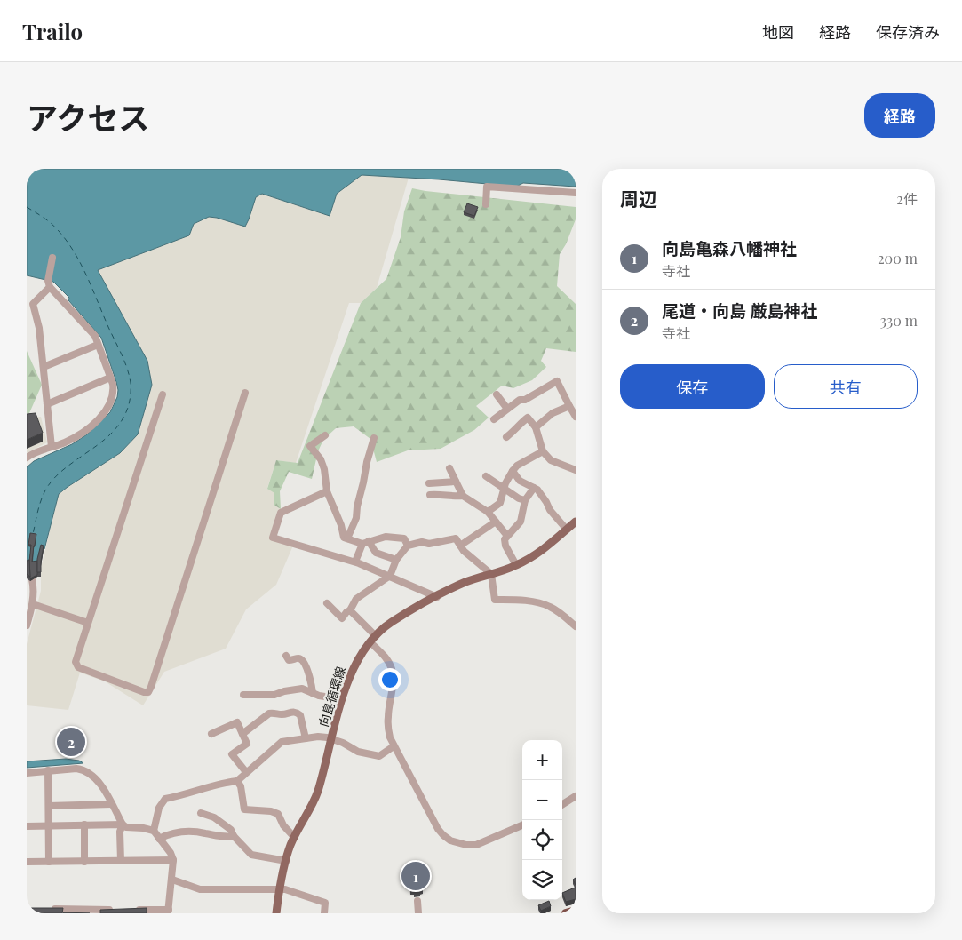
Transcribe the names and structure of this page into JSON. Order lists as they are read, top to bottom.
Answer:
{
  "streets": {
    "main road": ["向島循環線"]
  },
  "page": {
    "header": "Trailo",
    "nav": ["地図", "経路", "保存済み"],
    "title": "アクセス",
    "buttons": [
      "経路",
      ["保存", "共有"]
    ],
    "heading": ["周辺", "2件"],
    "list": [
      {
        "mark": "1",
        "name": "向島亀森八幡神社",
        "note": "寺社",
        "value": "200 m"
      },
      {
        "mark": "2",
        "name": "尾道・向島 厳島神社",
        "note": "寺社",
        "value": "330 m"
      }
    ],
    "pins": ["2", "1"],
    "map_buttons": ["+", "−"]
  }
}
